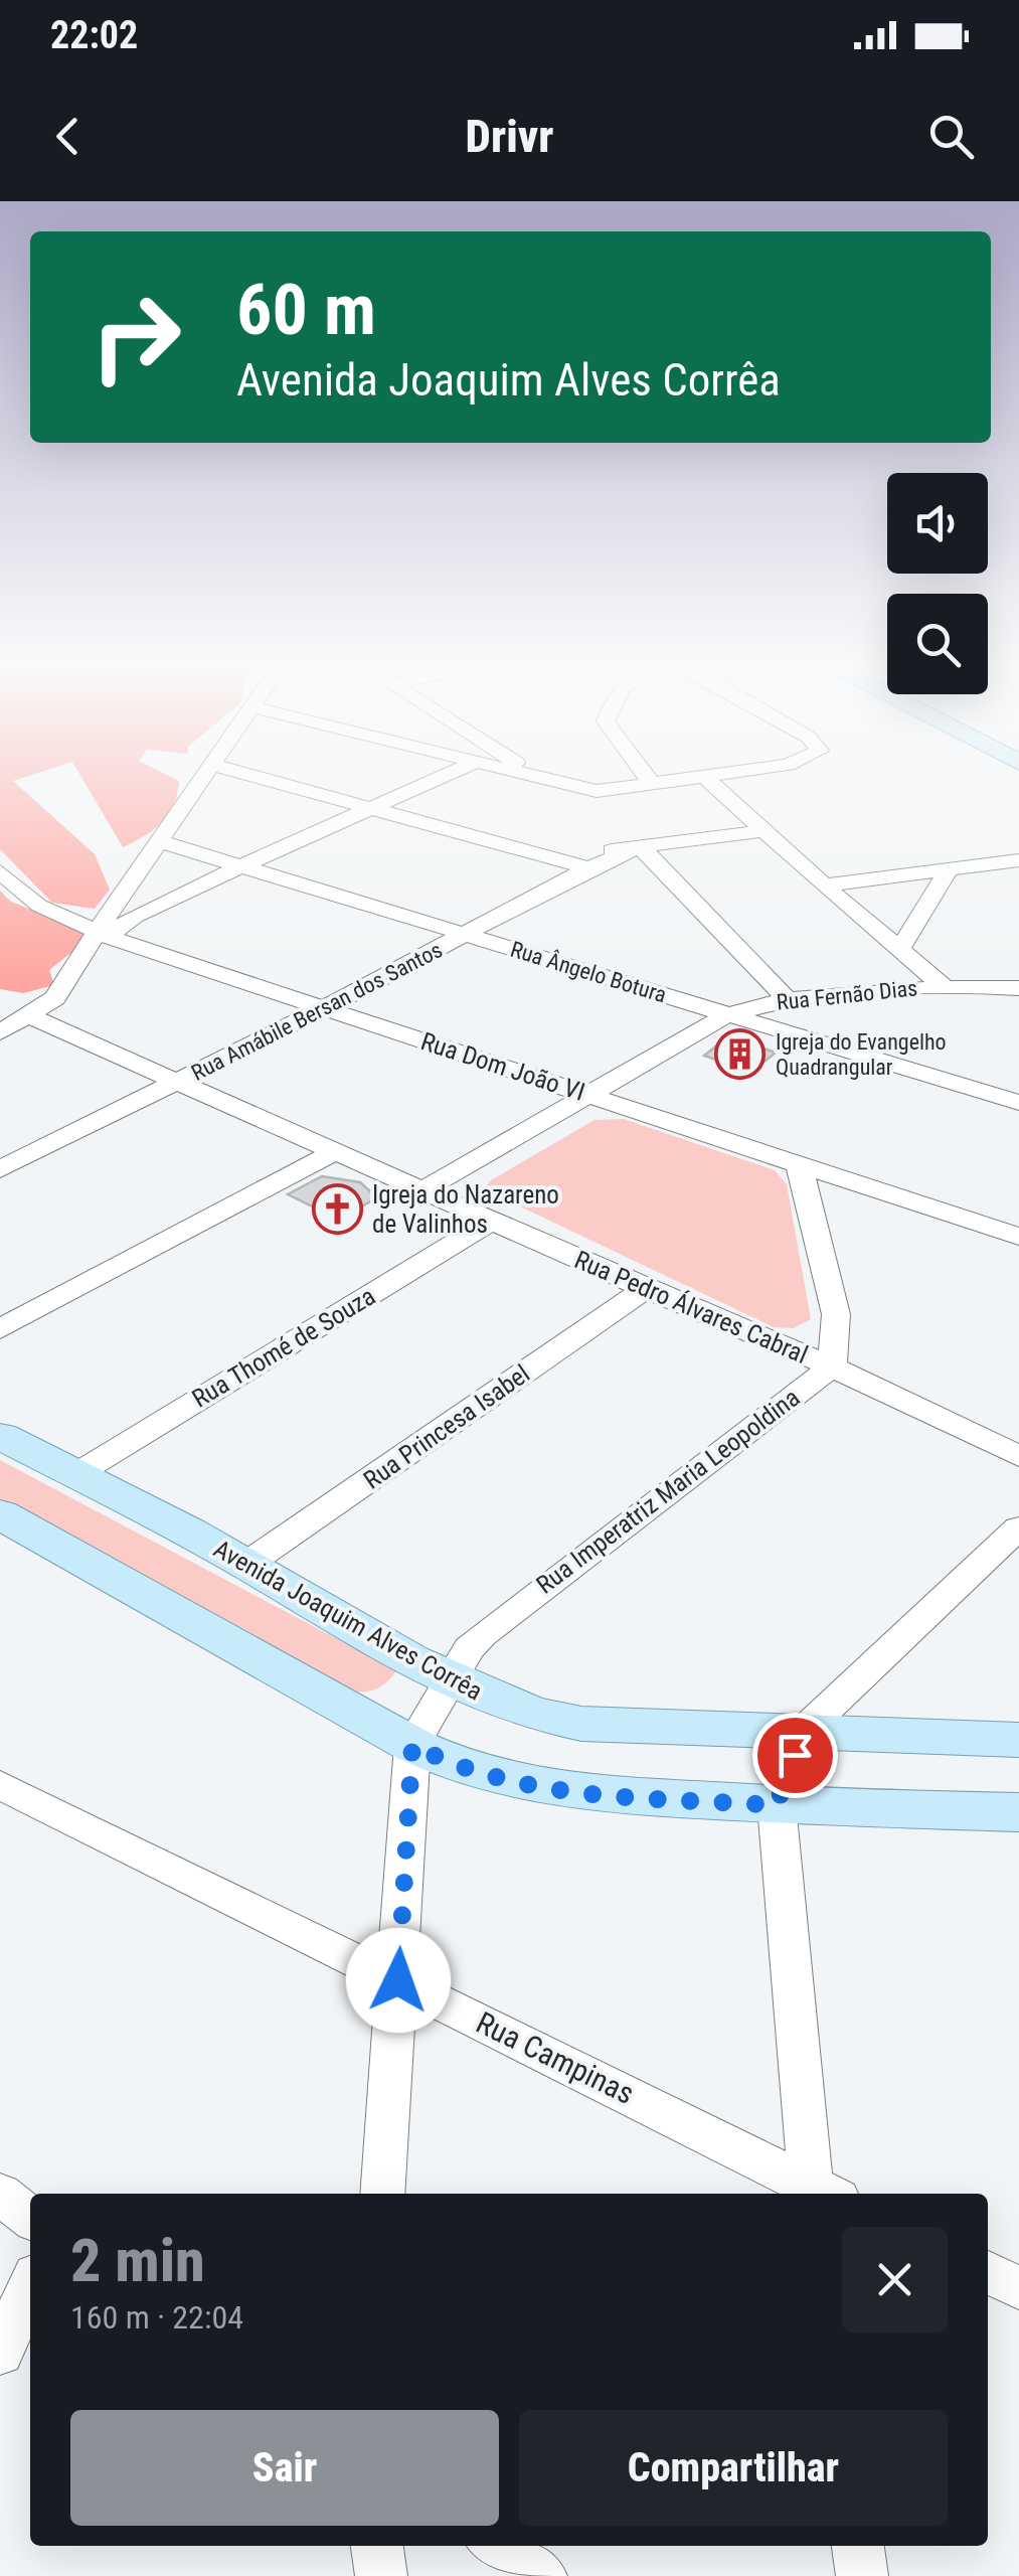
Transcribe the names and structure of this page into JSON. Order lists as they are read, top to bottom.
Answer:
{
  "streets": {
    "main road": ["Avenida Joaquim Alves Corrêa"],
    "street": [
      "Rua Ângelo Botura",
      "Rua Fernão Dias",
      "Rua Amábile Bersan dos Santos",
      "Rua Dom João VI",
      "Rua Pedro Álvares Cabral",
      "Rua Thomé de Souza",
      "Rua Princesa Isabel",
      "Rua Imperatriz Maria Leopoldina",
      "Rua Campinas"
    ]
  },
  "crossings": [
    ["Rua Ângelo Botura", "Rua Fernão Dias"],
    ["Rua Ângelo Botura", "Rua Amábile Bersan dos Santos"],
    ["Rua Fernão Dias", "Rua Dom João VI"],
    ["Rua Fernão Dias", "Rua Pedro Álvares Cabral"],
    ["Rua Amábile Bersan dos Santos", "Rua Dom João VI"],
    ["Rua Amábile Bersan dos Santos", "Rua Pedro Álvares Cabral"],
    ["Rua Pedro Álvares Cabral", "Rua Thomé de Souza"],
    ["Rua Pedro Álvares Cabral", "Rua Princesa Isabel"],
    ["Rua Pedro Álvares Cabral", "Rua Imperatriz Maria Leopoldina"],
    ["Rua Thomé de Souza", "Avenida Joaquim Alves Corrêa"],
    ["Rua Princesa Isabel", "Avenida Joaquim Alves Corrêa"],
    ["Rua Imperatriz Maria Leopoldina", "Avenida Joaquim Alves Corrêa"]
  ],
  "places": {
    "building": ["Igreja do Evangelho Quadrangular"],
    "church": ["Igreja do Nazareno de Valinhos"]
  },
  "page": {
    "status": "22:02",
    "header": "Drivr",
    "turn": ["60 m", "Avenida Joaquim Alves Corrêa"],
    "heading": ["2 min", "160 m · 22:04"],
    "buttons": ["Sair", "Compartilhar"]
  }
}
